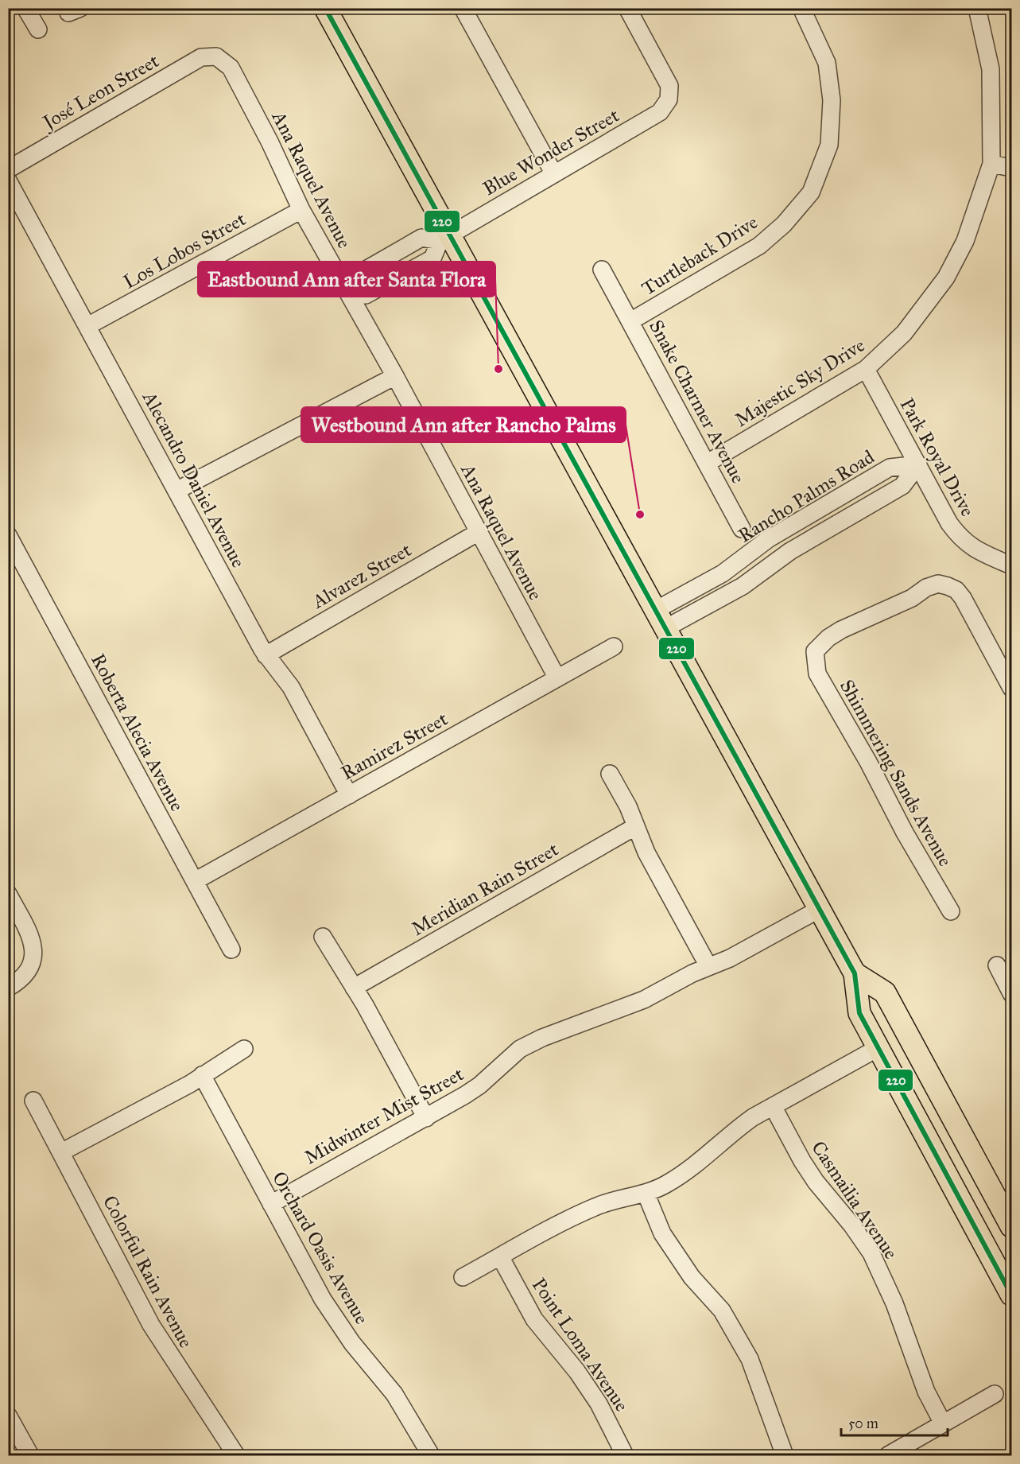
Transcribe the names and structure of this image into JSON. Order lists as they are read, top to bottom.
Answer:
{
  "streets": {
    "street": [
      "José Leon Street",
      "Blue Wonder Street",
      "Ana Raquel Avenue",
      "Los Lobos Street",
      "Turtleback Drive",
      "Majestic Sky Drive",
      "Snake Charmer Avenue",
      "Park Royal Drive",
      "Alecandro Daniel Avenue",
      "Rancho Palms Road",
      "Alvarez Street",
      "Roberta Alecia Avenue",
      "Ramirez Street",
      "Shimmering Sands Avenue",
      "Meridian Rain Street",
      "Midwinter Mist Street",
      "Casmailia Avenue",
      "Orchard Oasis Avenue",
      "Colorful Rain Avenue",
      "Point Loma Avenue"
    ]
  },
  "crossings": [
    ["José Leon Street", "Ana Raquel Avenue"],
    ["Ana Raquel Avenue", "Los Lobos Street"],
    ["Ana Raquel Avenue", "Alvarez Street"],
    ["Ana Raquel Avenue", "Ramirez Street"],
    ["Los Lobos Street", "Alecandro Daniel Avenue"],
    ["Turtleback Drive", "Snake Charmer Avenue"],
    ["Majestic Sky Drive", "Snake Charmer Avenue"],
    ["Majestic Sky Drive", "Park Royal Drive"],
    ["Park Royal Drive", "Rancho Palms Road"],
    ["Alecandro Daniel Avenue", "Alvarez Street"],
    ["Alecandro Daniel Avenue", "Ramirez Street"],
    ["Roberta Alecia Avenue", "Ramirez Street"],
    ["Midwinter Mist Street", "Orchard Oasis Avenue"]
  ],
  "places": ["Eastbound Ann after Santa Flora", "Westbound Ann after Rancho Palms"],
  "lines": ["transit line 220"],
  "scale_bar": "50 m"
}
